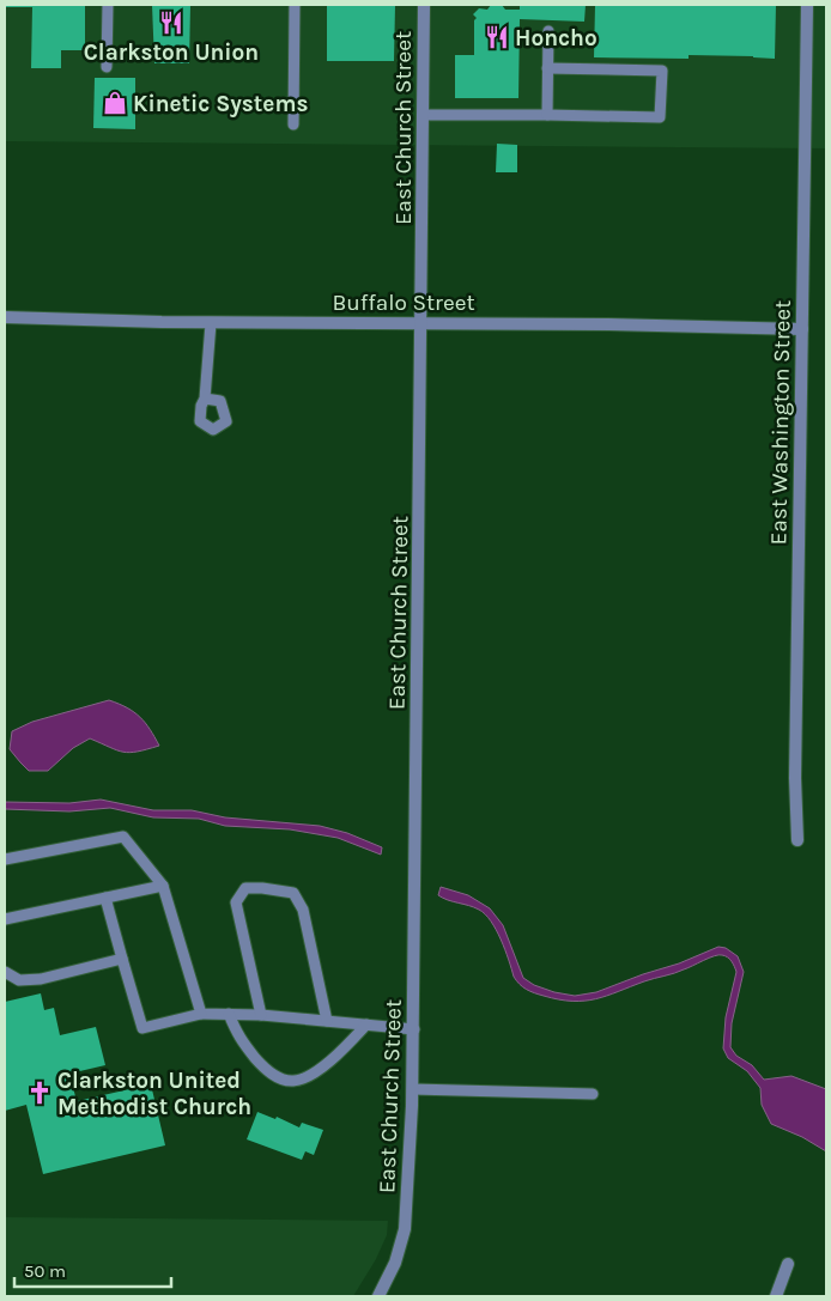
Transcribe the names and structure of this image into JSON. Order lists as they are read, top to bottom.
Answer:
{
  "streets": {
    "street": ["East Church Street", "Buffalo Street", "East Washington Street"]
  },
  "crossings": [
    ["East Church Street", "Buffalo Street"],
    ["Buffalo Street", "East Washington Street"]
  ],
  "places": {
    "restaurant": ["Clarkston Union", "Honcho"],
    "shop": ["Kinetic Systems"],
    "church": ["Clarkston United Methodist Church"]
  },
  "scale_bar": "50 m"
}
